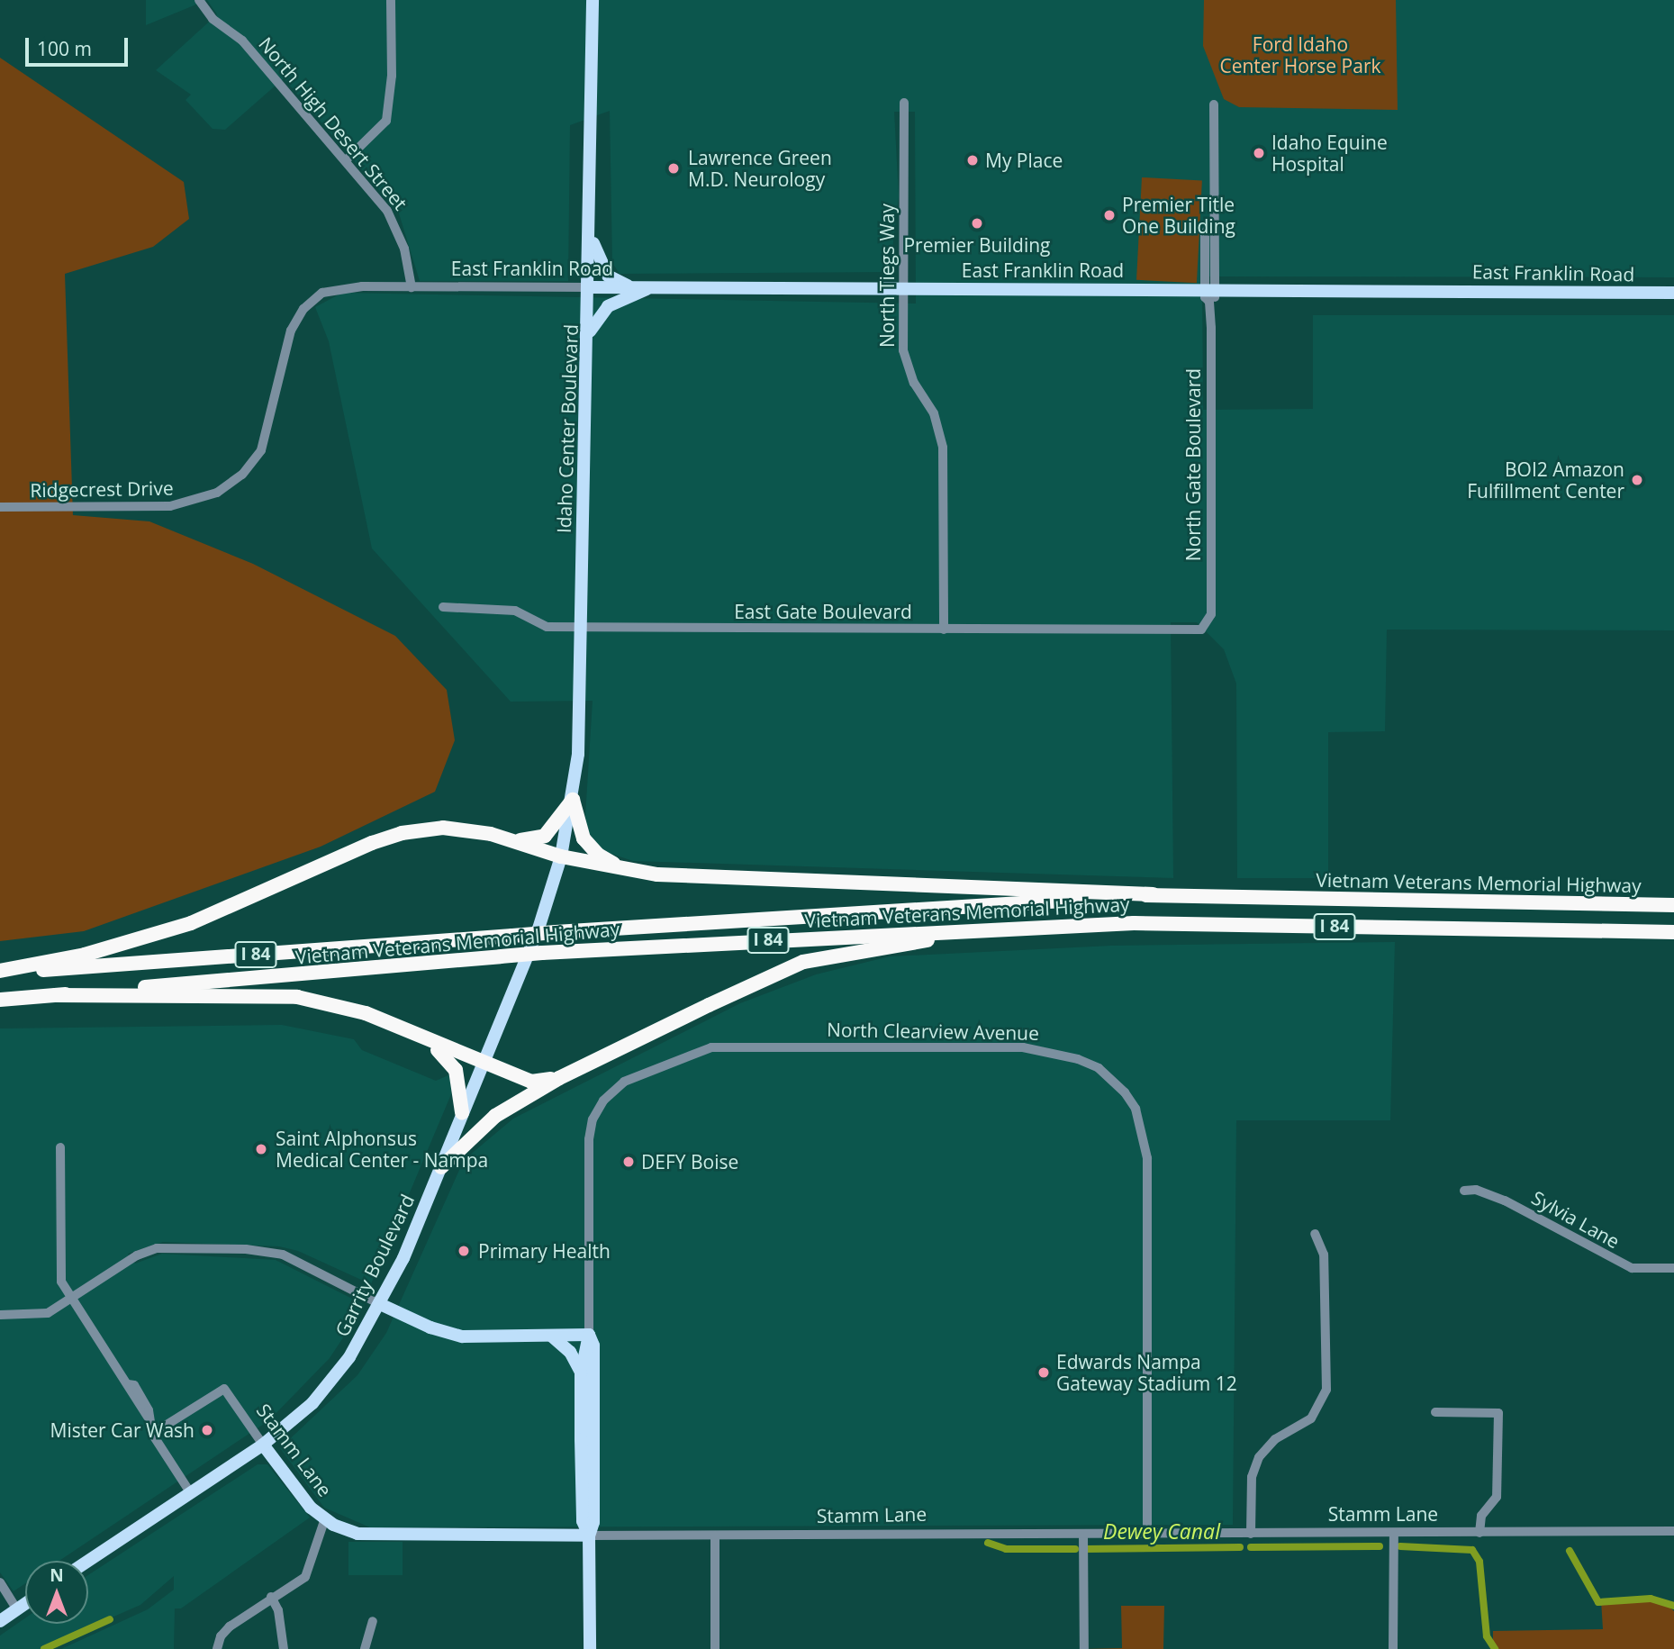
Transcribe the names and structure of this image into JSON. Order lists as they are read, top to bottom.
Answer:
{
  "streets": {
    "highway": ["Vietnam Veterans Memorial Highway", "I 84"],
    "main road": [
      "East Franklin Road",
      "Idaho Center Boulevard",
      "Garrity Boulevard",
      "Stamm Lane"
    ],
    "street": [
      "North High Desert Street",
      "North Tiegs Way",
      "North Gate Boulevard",
      "Ridgecrest Drive",
      "East Gate Boulevard",
      "North Clearview Avenue",
      "Sylvia Lane"
    ]
  },
  "crossings": [
    ["North High Desert Street", "East Franklin Road"],
    ["North High Desert Street", "Ridgecrest Drive"],
    ["East Franklin Road", "North Tiegs Way"],
    ["East Franklin Road", "Idaho Center Boulevard"],
    ["East Franklin Road", "North Gate Boulevard"],
    ["East Franklin Road", "Ridgecrest Drive"],
    ["North Tiegs Way", "East Gate Boulevard"],
    ["Idaho Center Boulevard", "East Gate Boulevard"],
    ["Idaho Center Boulevard", "Garrity Boulevard"],
    ["North Gate Boulevard", "East Gate Boulevard"],
    ["North Clearview Avenue", "Stamm Lane"],
    ["Garrity Boulevard", "Stamm Lane"]
  ],
  "water": ["Dewey Canal"],
  "parks": ["Ford Idaho Center Horse Park"],
  "places": [
    "Idaho Equine Hospital",
    "My Place",
    "Lawrence Green M.D. Neurology",
    "Premier Title One Building",
    "Premier Building",
    "BOI2 Amazon Fulfillment Center",
    "Saint Alphonsus Medical Center - Nampa",
    "DEFY Boise",
    "Primary Health",
    "Edwards Nampa Gateway Stadium 12",
    "Mister Car Wash"
  ],
  "scale_bar": "100 m",
  "north": "top"
}
